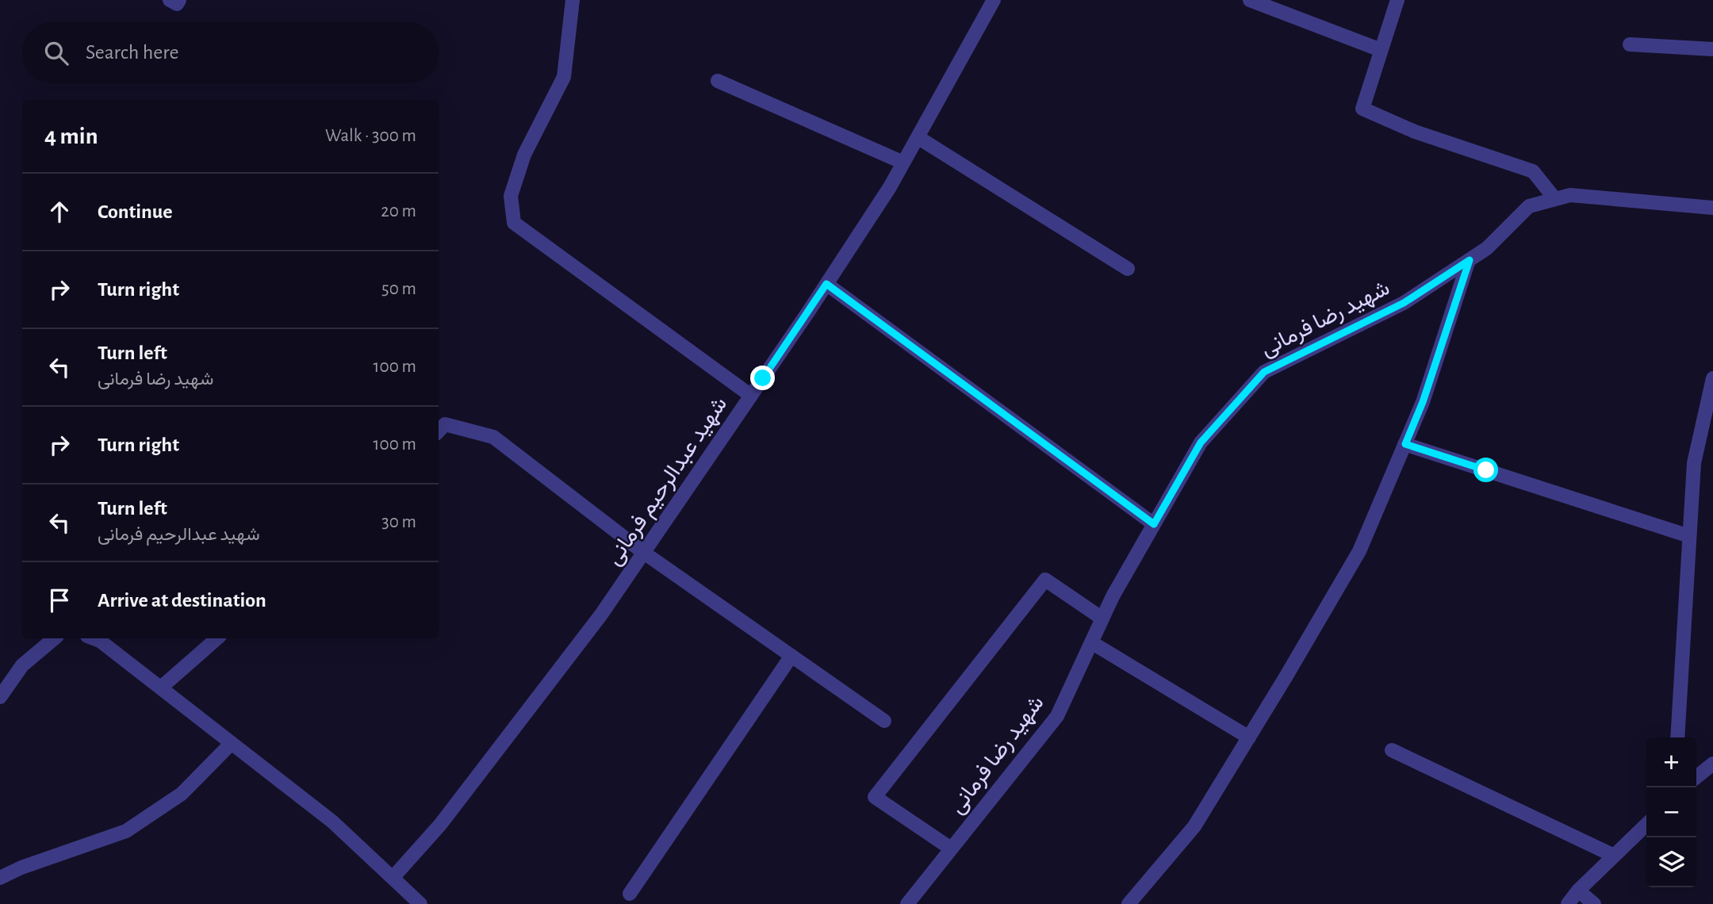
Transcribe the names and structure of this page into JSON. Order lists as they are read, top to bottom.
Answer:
{
  "streets": {
    "street": ["شهید رضا فرمانی", "شهید عبدالرحیم فرمانی"]
  },
  "page": {
    "search": "Search here",
    "heading": ["4 min", "Walk · 300 m"],
    "list": [
      ["Continue", "20 m"],
      ["Turn right", "50 m"],
      ["Turn left", "شهید رضا فرمانی", "100 m"],
      ["Turn right", "100 m"],
      ["Turn left", "شهید عبدالرحیم فرمانی", "30 m"],
      "Arrive at destination"
    ],
    "map_buttons": ["+", "−"]
  }
}
